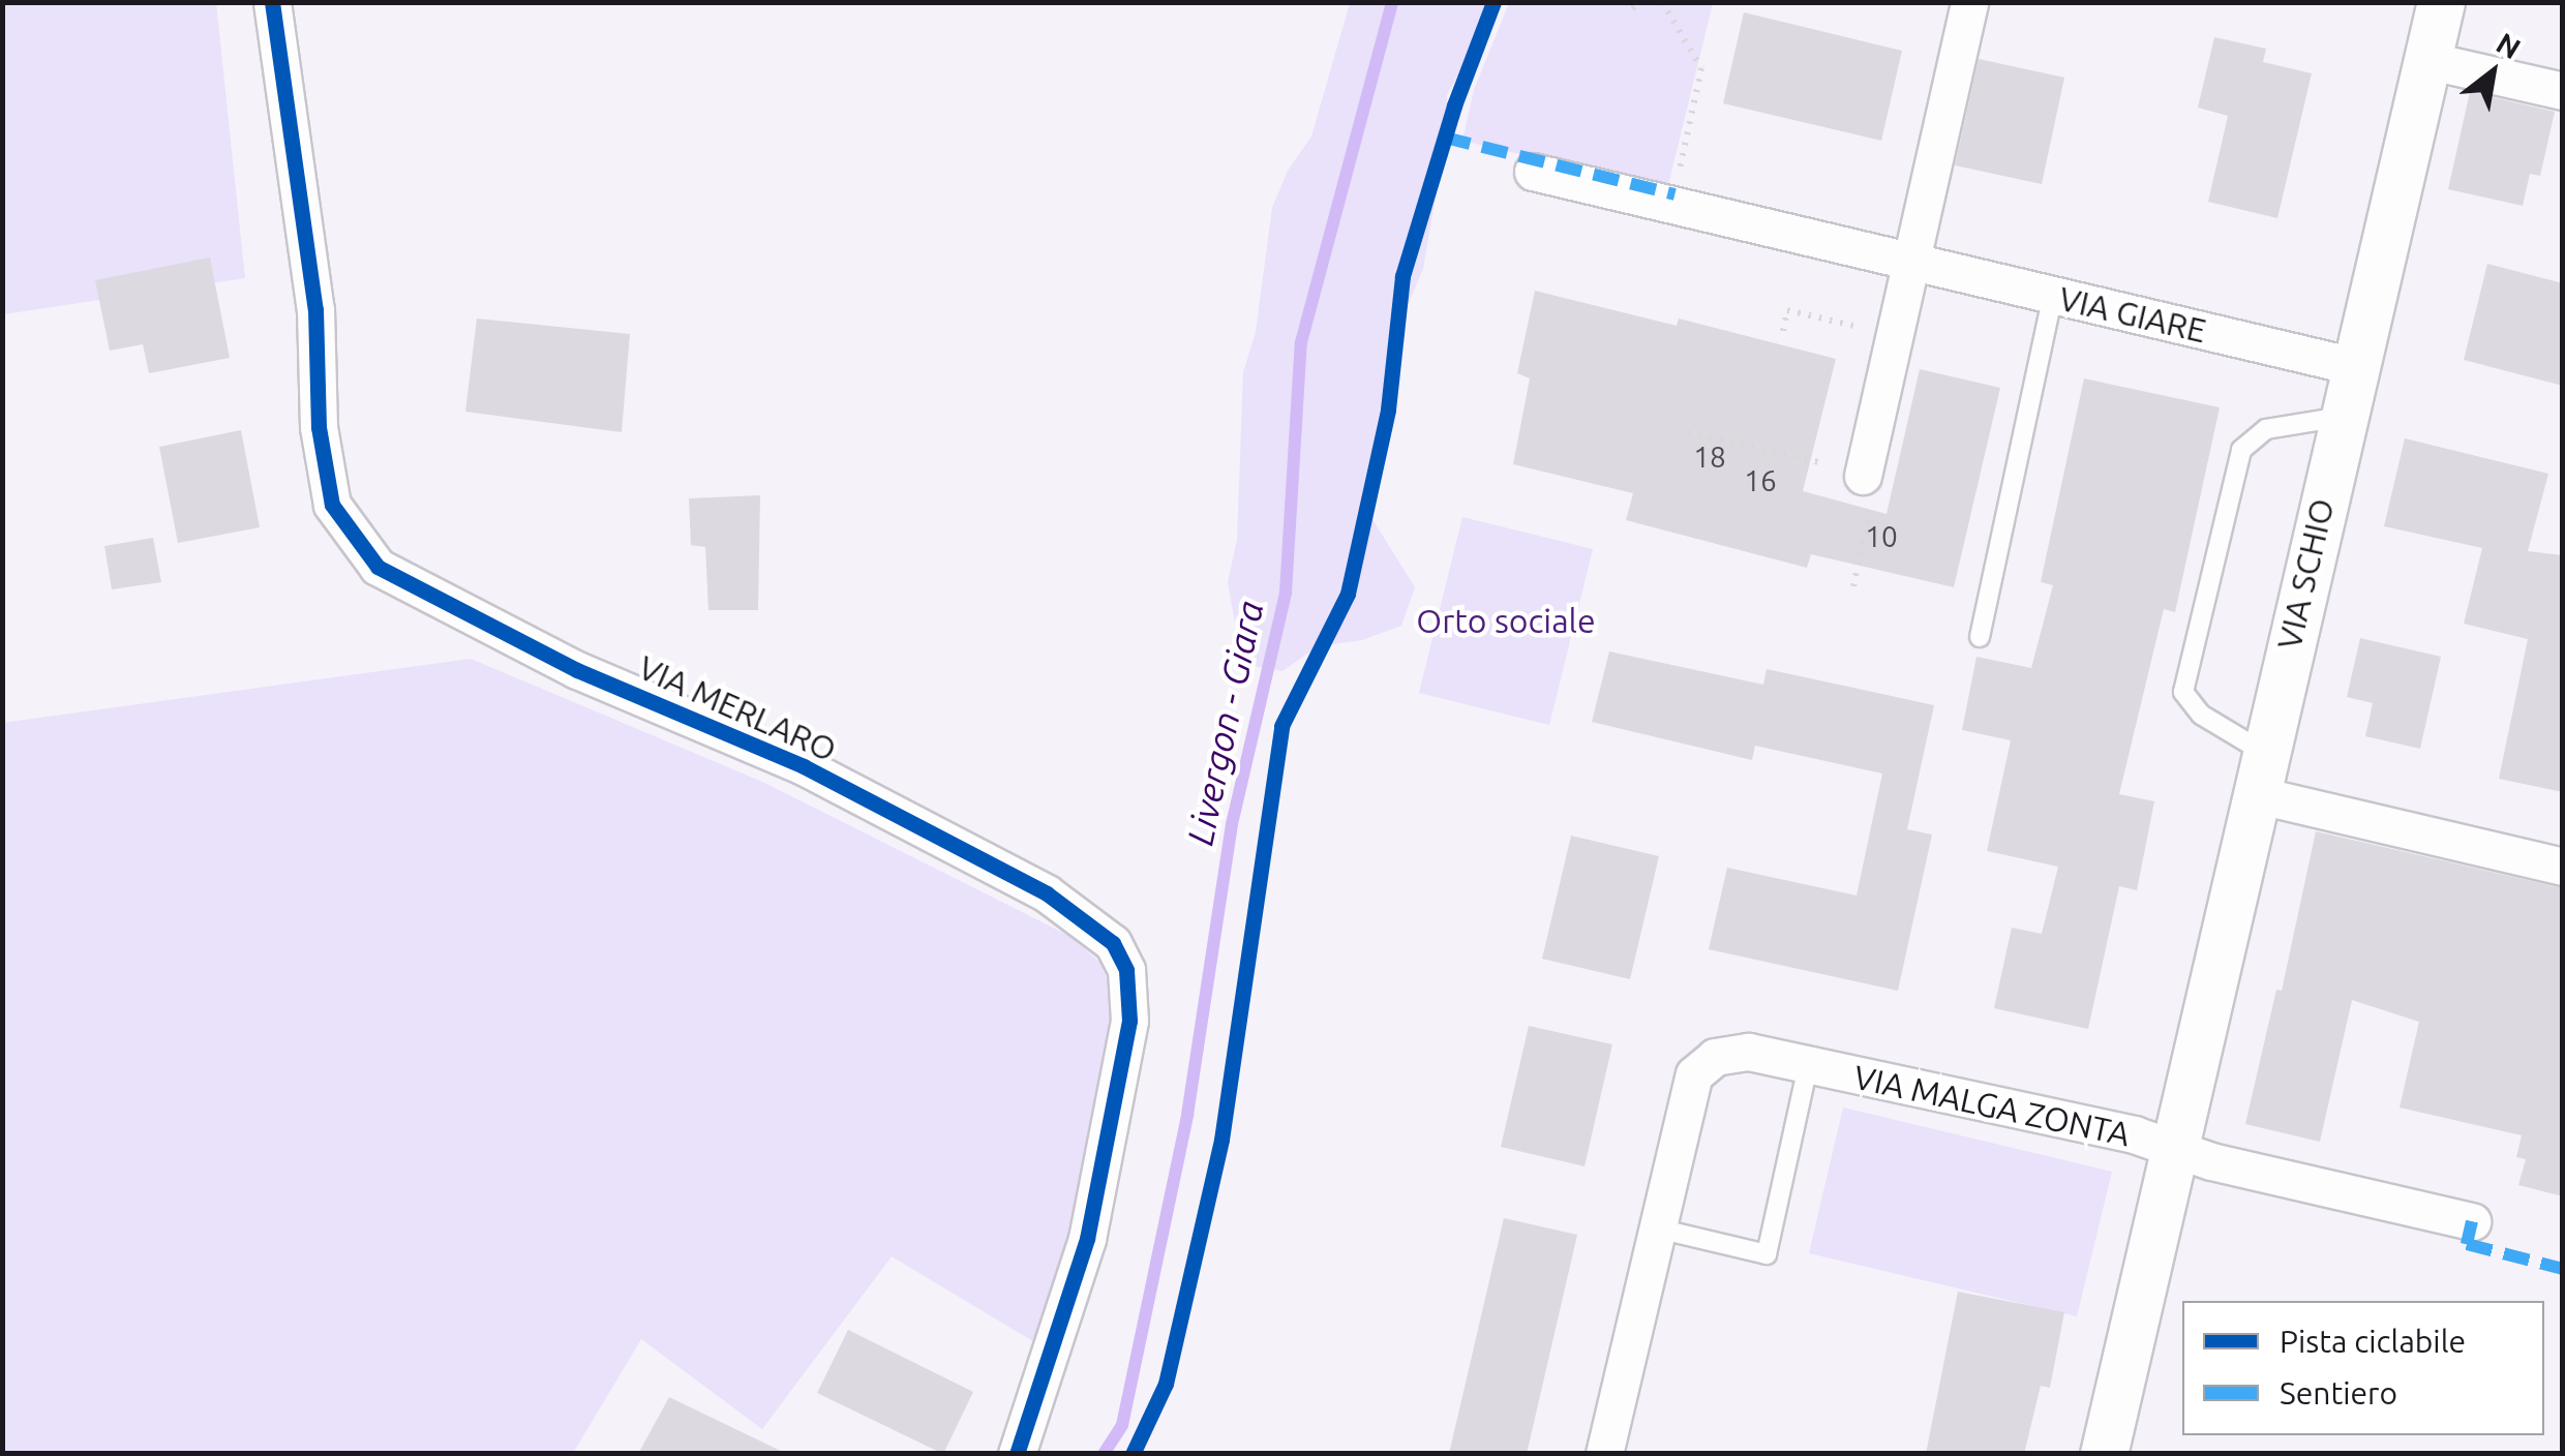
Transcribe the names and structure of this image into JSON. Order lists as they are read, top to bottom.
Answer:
{
  "streets": {
    "street": [
      "VIA GIARE",
      "VIA SCHIO",
      "VIA MERLARO",
      "VIA MALGA ZONTA"
    ]
  },
  "crossings": [
    ["VIA GIARE", "VIA SCHIO"],
    ["VIA SCHIO", "VIA MALGA ZONTA"]
  ],
  "water": ["Livergon - Giara"],
  "parks": ["Orto sociale"],
  "house_numbers": ["18", "16", "10"],
  "legend": ["Pista ciclabile", "Sentiero"],
  "north": "top right"
}
